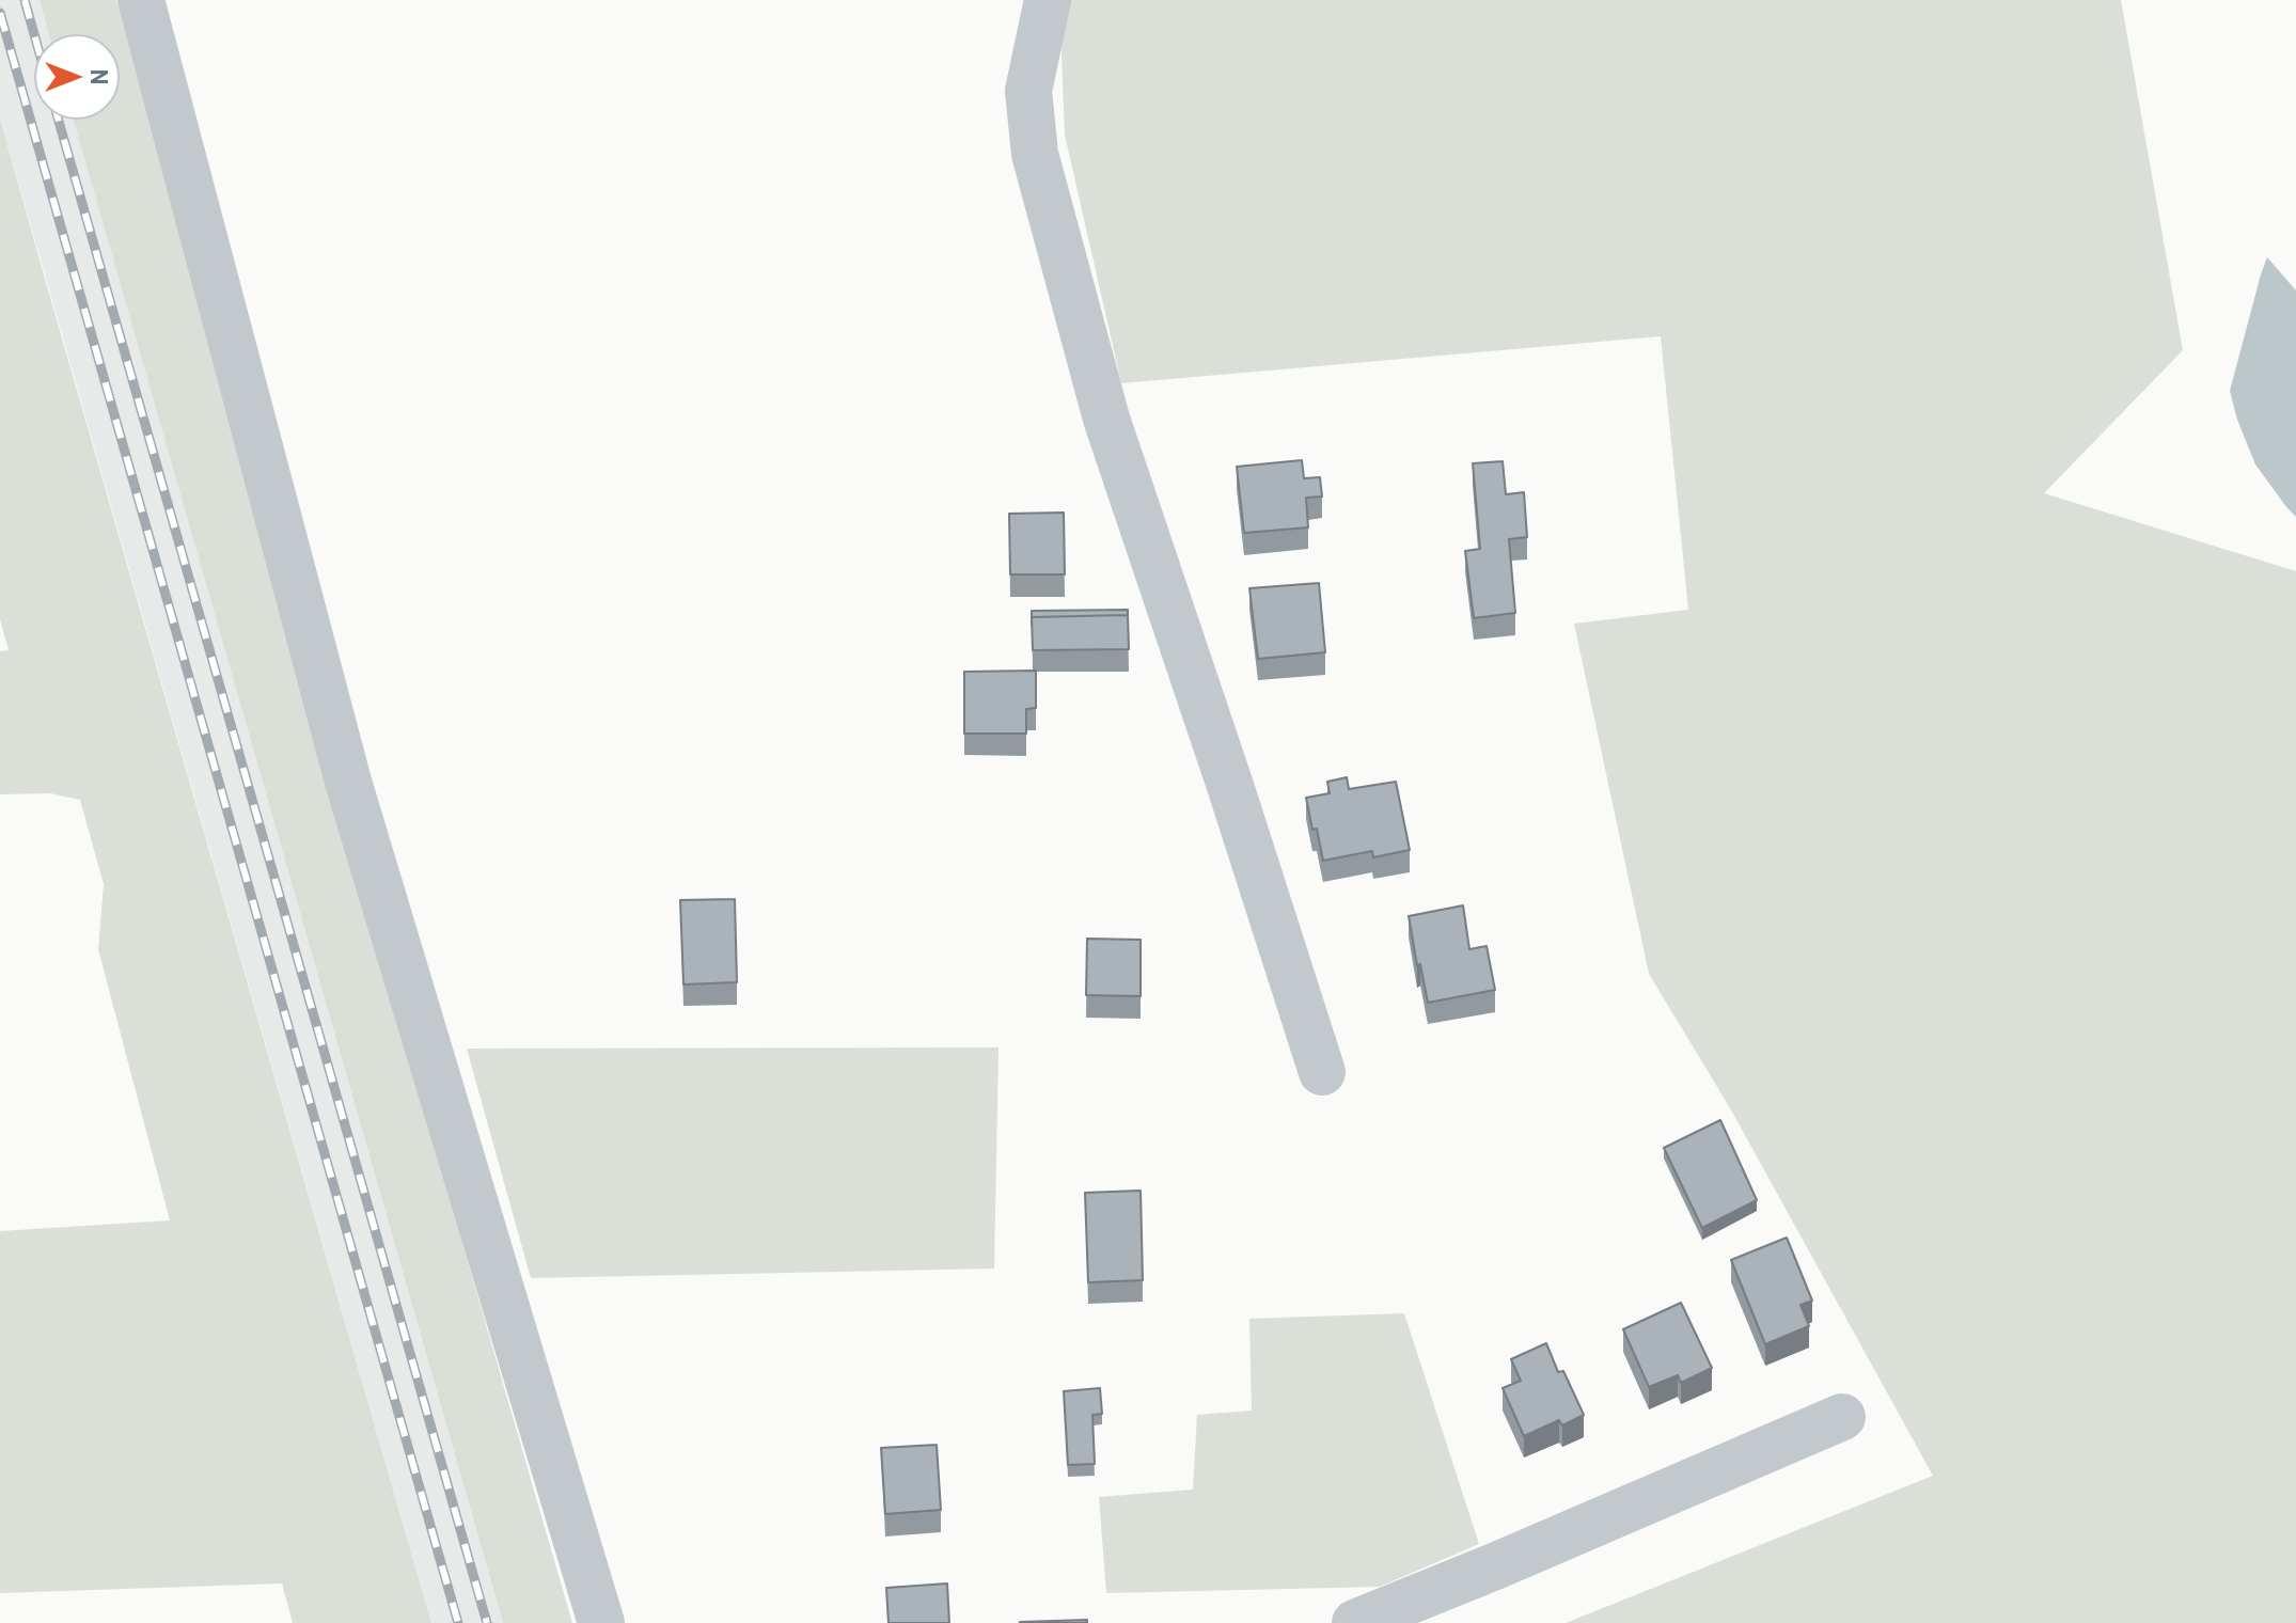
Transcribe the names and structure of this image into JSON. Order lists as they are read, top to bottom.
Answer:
{
  "north": "right"
}
